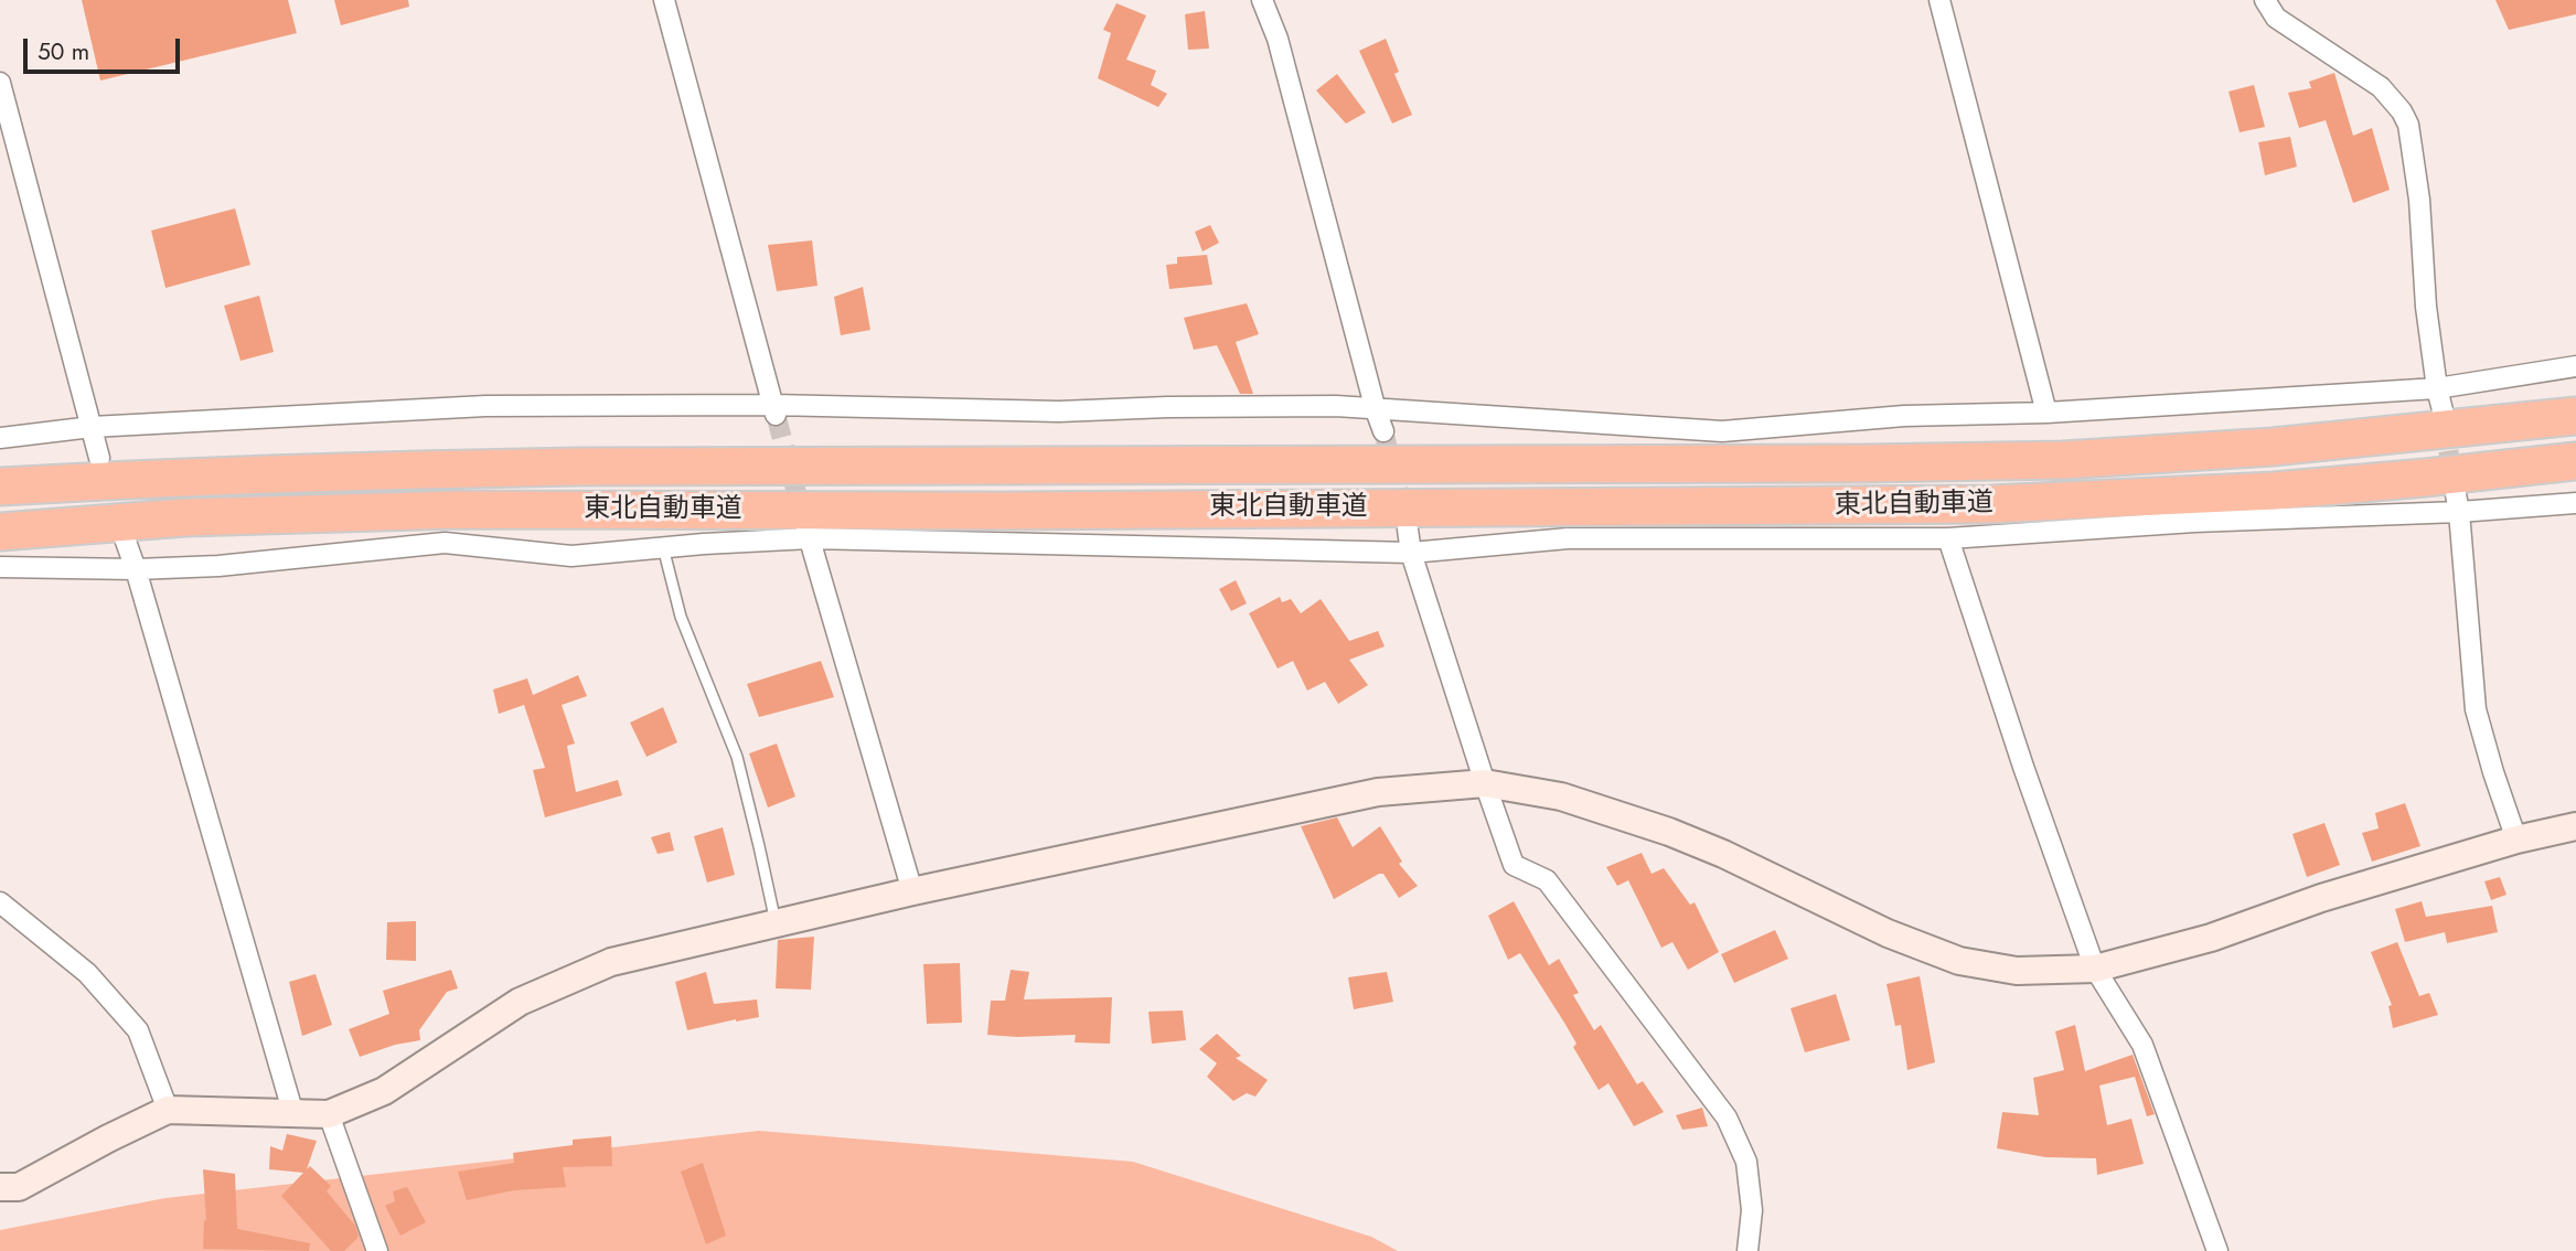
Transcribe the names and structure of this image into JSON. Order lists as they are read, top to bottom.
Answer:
{
  "streets": {
    "highway": ["東北自動車道"]
  },
  "scale_bar": "50 m"
}
